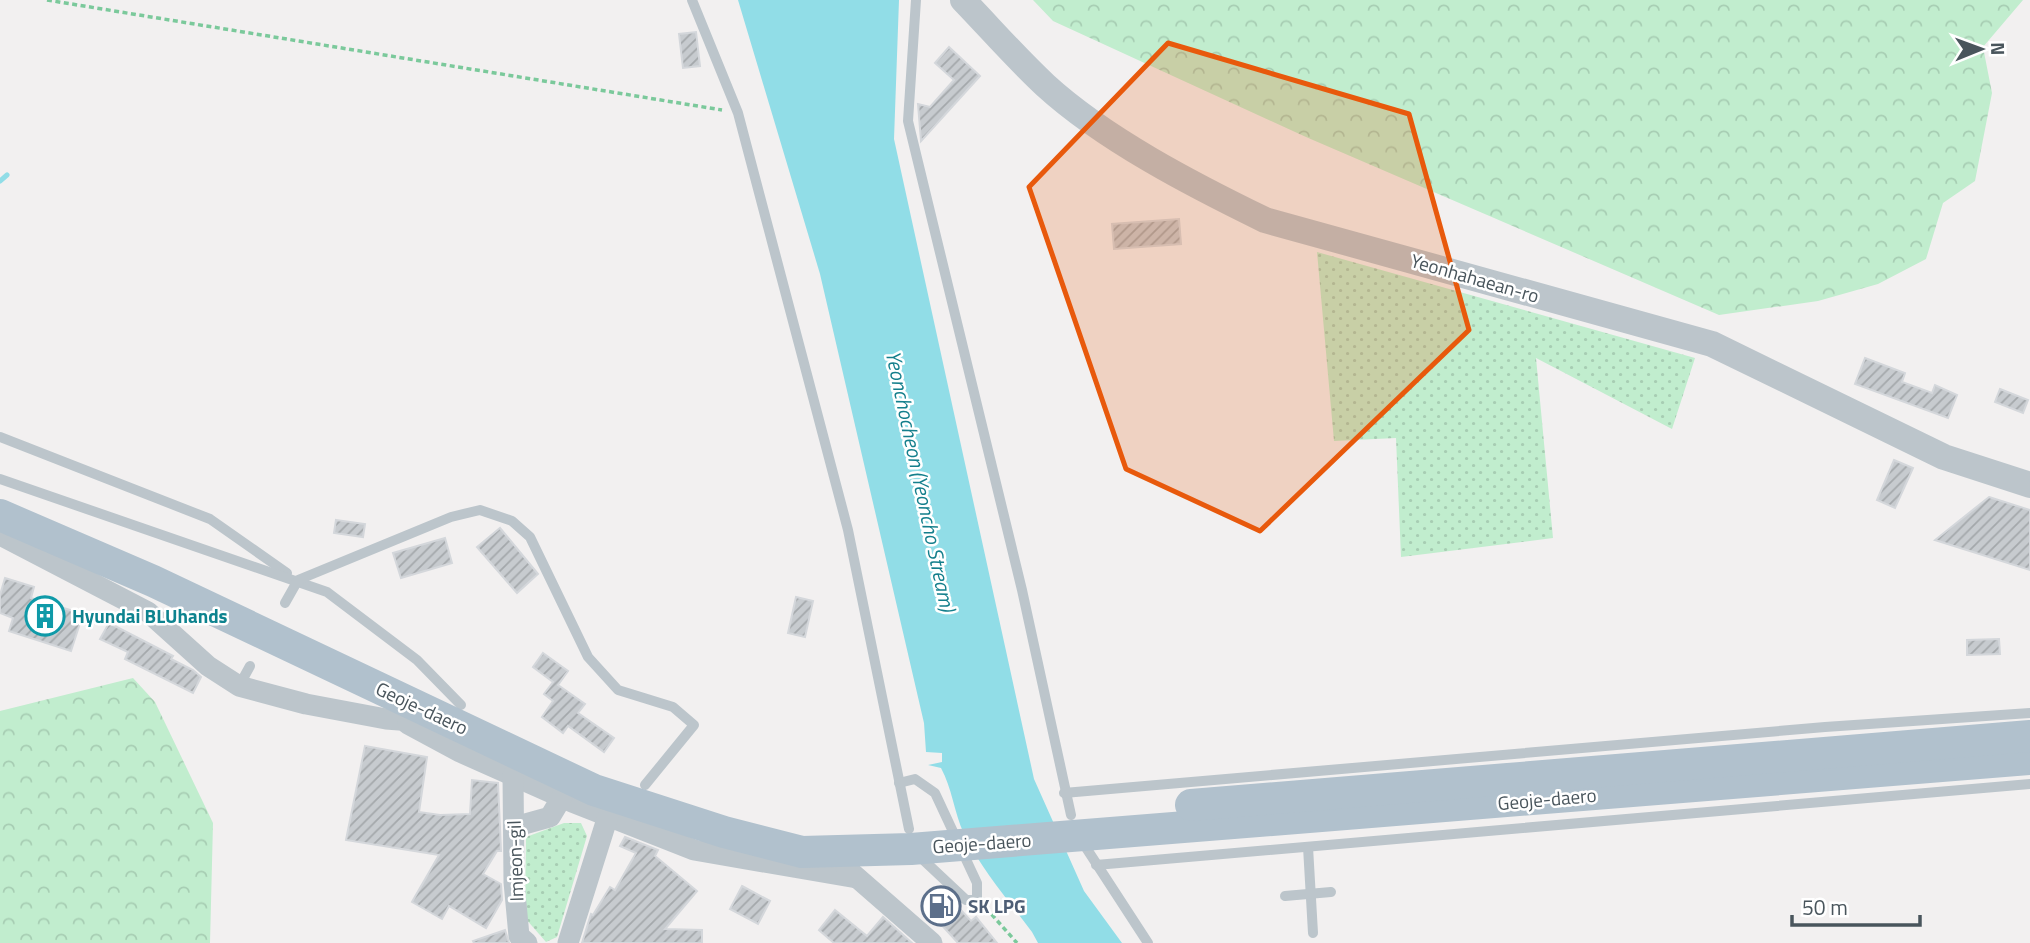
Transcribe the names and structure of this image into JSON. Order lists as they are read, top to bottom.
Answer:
{
  "streets": {
    "main road": ["Geoje-daero"],
    "street": ["Yeonhahaean-ro", "Imjeon-gil"]
  },
  "water": ["Yeonchocheon (Yeoncho Stream)"],
  "places": {
    "building": ["Hyundai BLUhands"],
    "fuel station": ["SK LPG"]
  },
  "scale_bar": "50 m",
  "north": "right"
}
